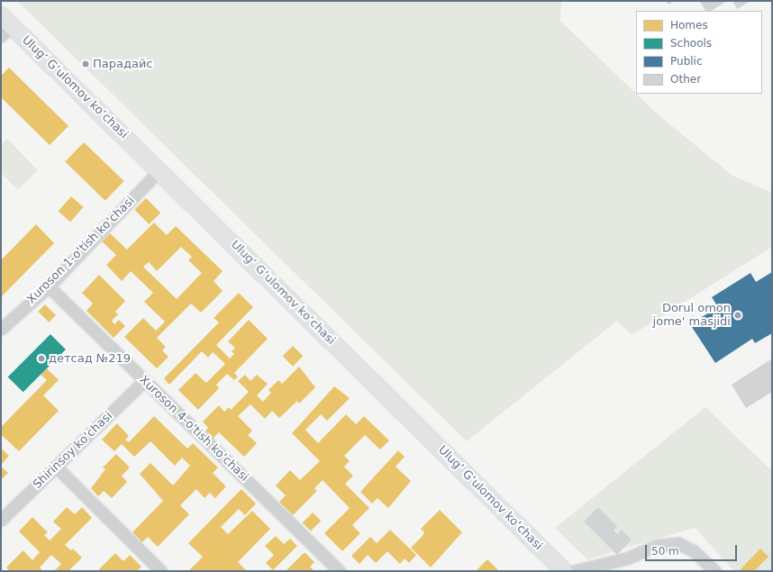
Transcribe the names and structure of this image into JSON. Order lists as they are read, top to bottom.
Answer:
{
  "streets": {
    "main road": ["Ulugʻ Gʻulomov koʻchasi"],
    "street": ["Хuroson 1-o'tish ko'chasi", "Xuroson 4-o'tish ko'chasi", "Shirinsoy ko'chasi"]
  },
  "crossings": [
    ["Ulugʻ Gʻulomov koʻchasi", "Хuroson 1-o'tish ko'chasi"],
    ["Хuroson 1-o'tish ko'chasi", "Xuroson 4-o'tish ko'chasi"],
    ["Xuroson 4-o'tish ko'chasi", "Shirinsoy ko'chasi"]
  ],
  "places": ["Парадайс", "Dorul omon jome' masjidi", "детсад №219"],
  "legend": [
    "Homes",
    "Schools",
    "Public",
    "Other"
  ],
  "scale_bar": "50 m"
}
